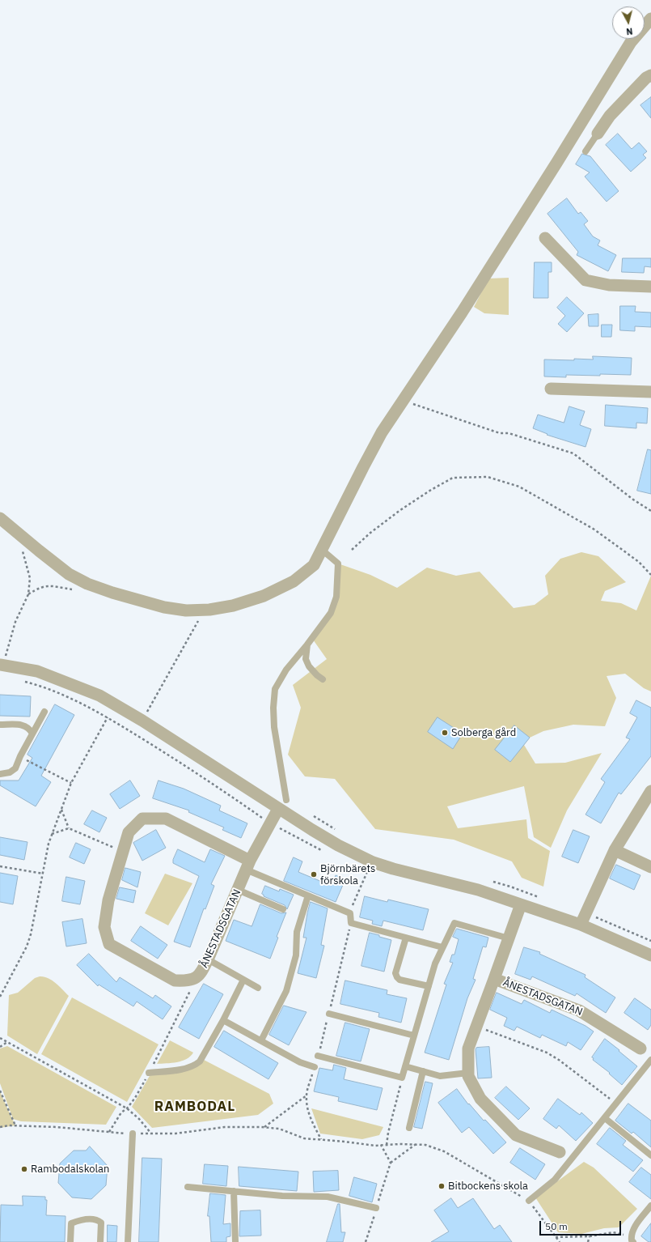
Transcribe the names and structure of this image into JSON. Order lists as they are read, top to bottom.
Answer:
{
  "streets": {
    "street": ["ÅNESTADSGATAN"]
  },
  "districts": ["RAMBODAL"],
  "places": [
    "Solberga gård",
    "Björnbärets förskola",
    "Rambodalskolan",
    "Bitbockens skola"
  ],
  "scale_bar": "50 m",
  "north": "bottom"
}
